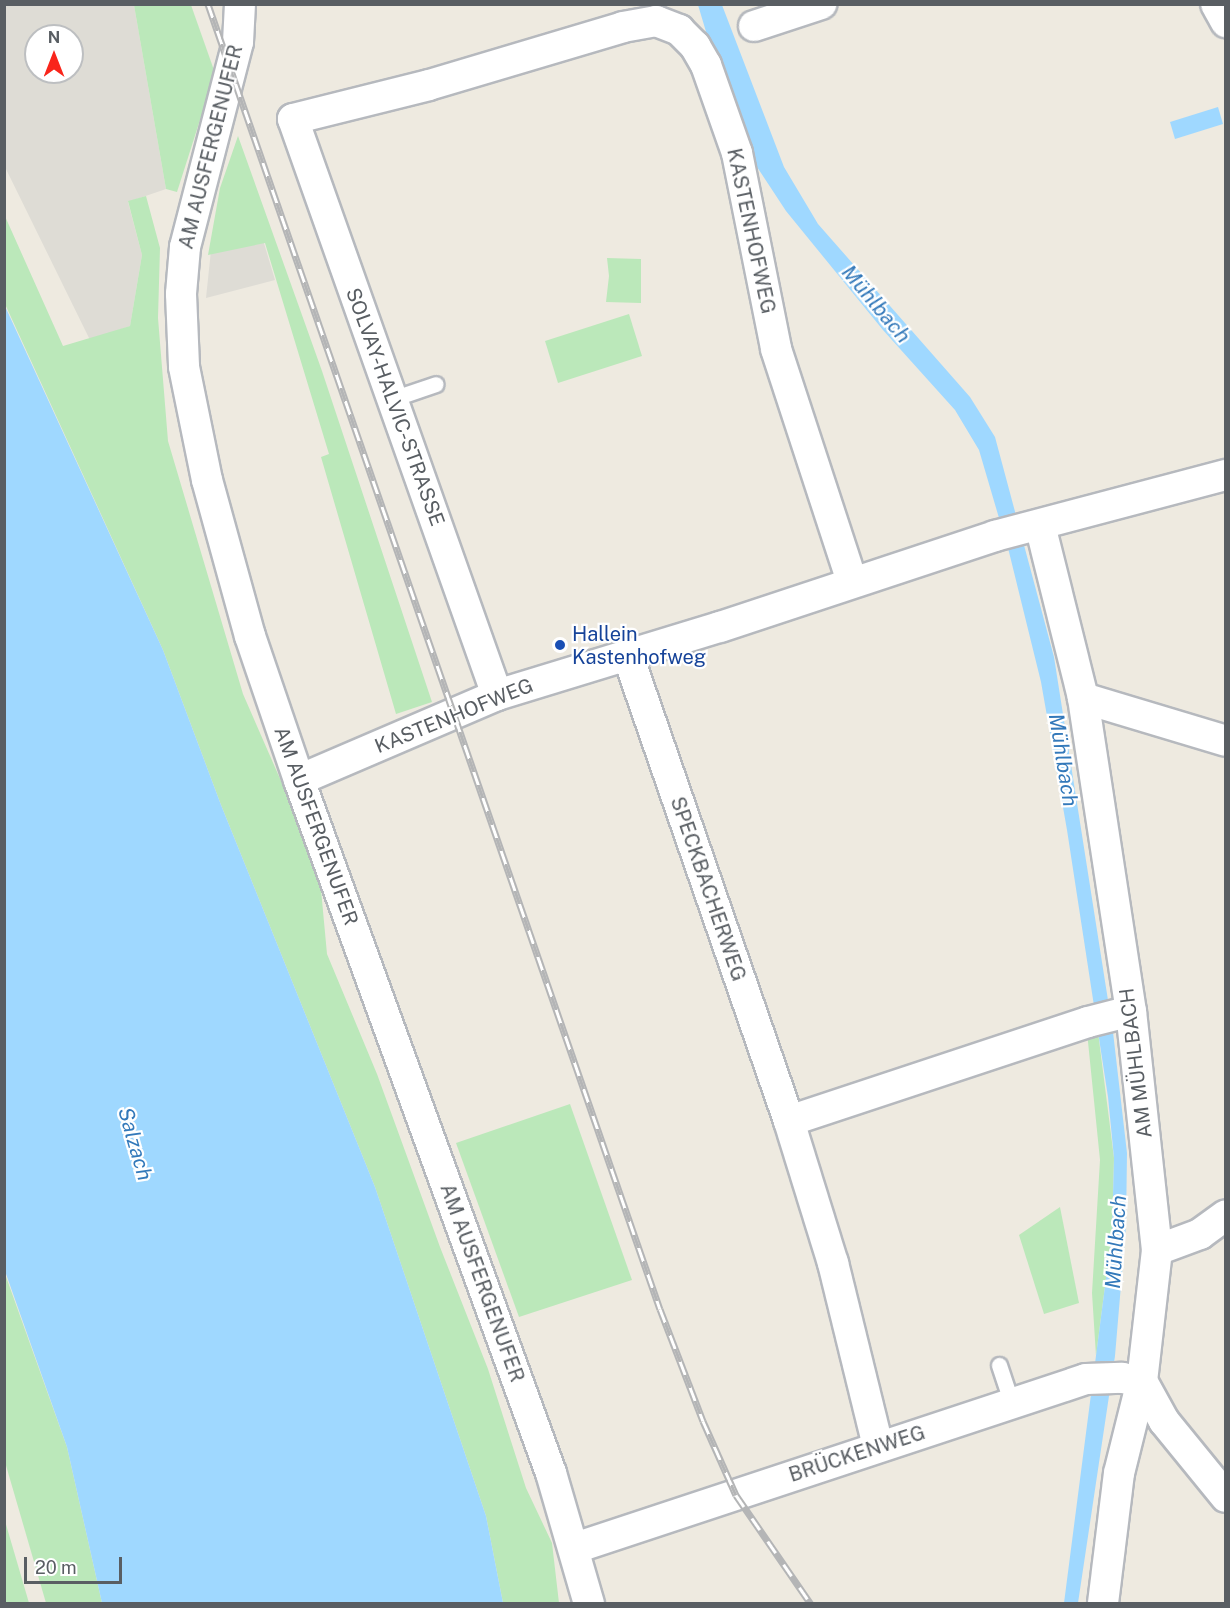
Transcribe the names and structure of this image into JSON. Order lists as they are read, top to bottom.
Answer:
{
  "streets": {
    "street": [
      "AM AUSFERGENUFER",
      "KASTENHOFWEG",
      "SOLVAY-HALVIC-STRASSE",
      "SPECKBACHERWEG",
      "AM MÜHLBACH",
      "BRÜCKENWEG"
    ]
  },
  "crossings": [
    ["AM AUSFERGENUFER", "KASTENHOFWEG"],
    ["AM AUSFERGENUFER", "BRÜCKENWEG"],
    ["KASTENHOFWEG", "SOLVAY-HALVIC-STRASSE"],
    ["KASTENHOFWEG", "SPECKBACHERWEG"],
    ["KASTENHOFWEG", "AM MÜHLBACH"],
    ["SPECKBACHERWEG", "BRÜCKENWEG"],
    ["AM MÜHLBACH", "BRÜCKENWEG"]
  ],
  "water": ["Mühlbach", "Salzach"],
  "places": ["Hallein Kastenhofweg"],
  "scale_bar": "20 m",
  "north": "top"
}
